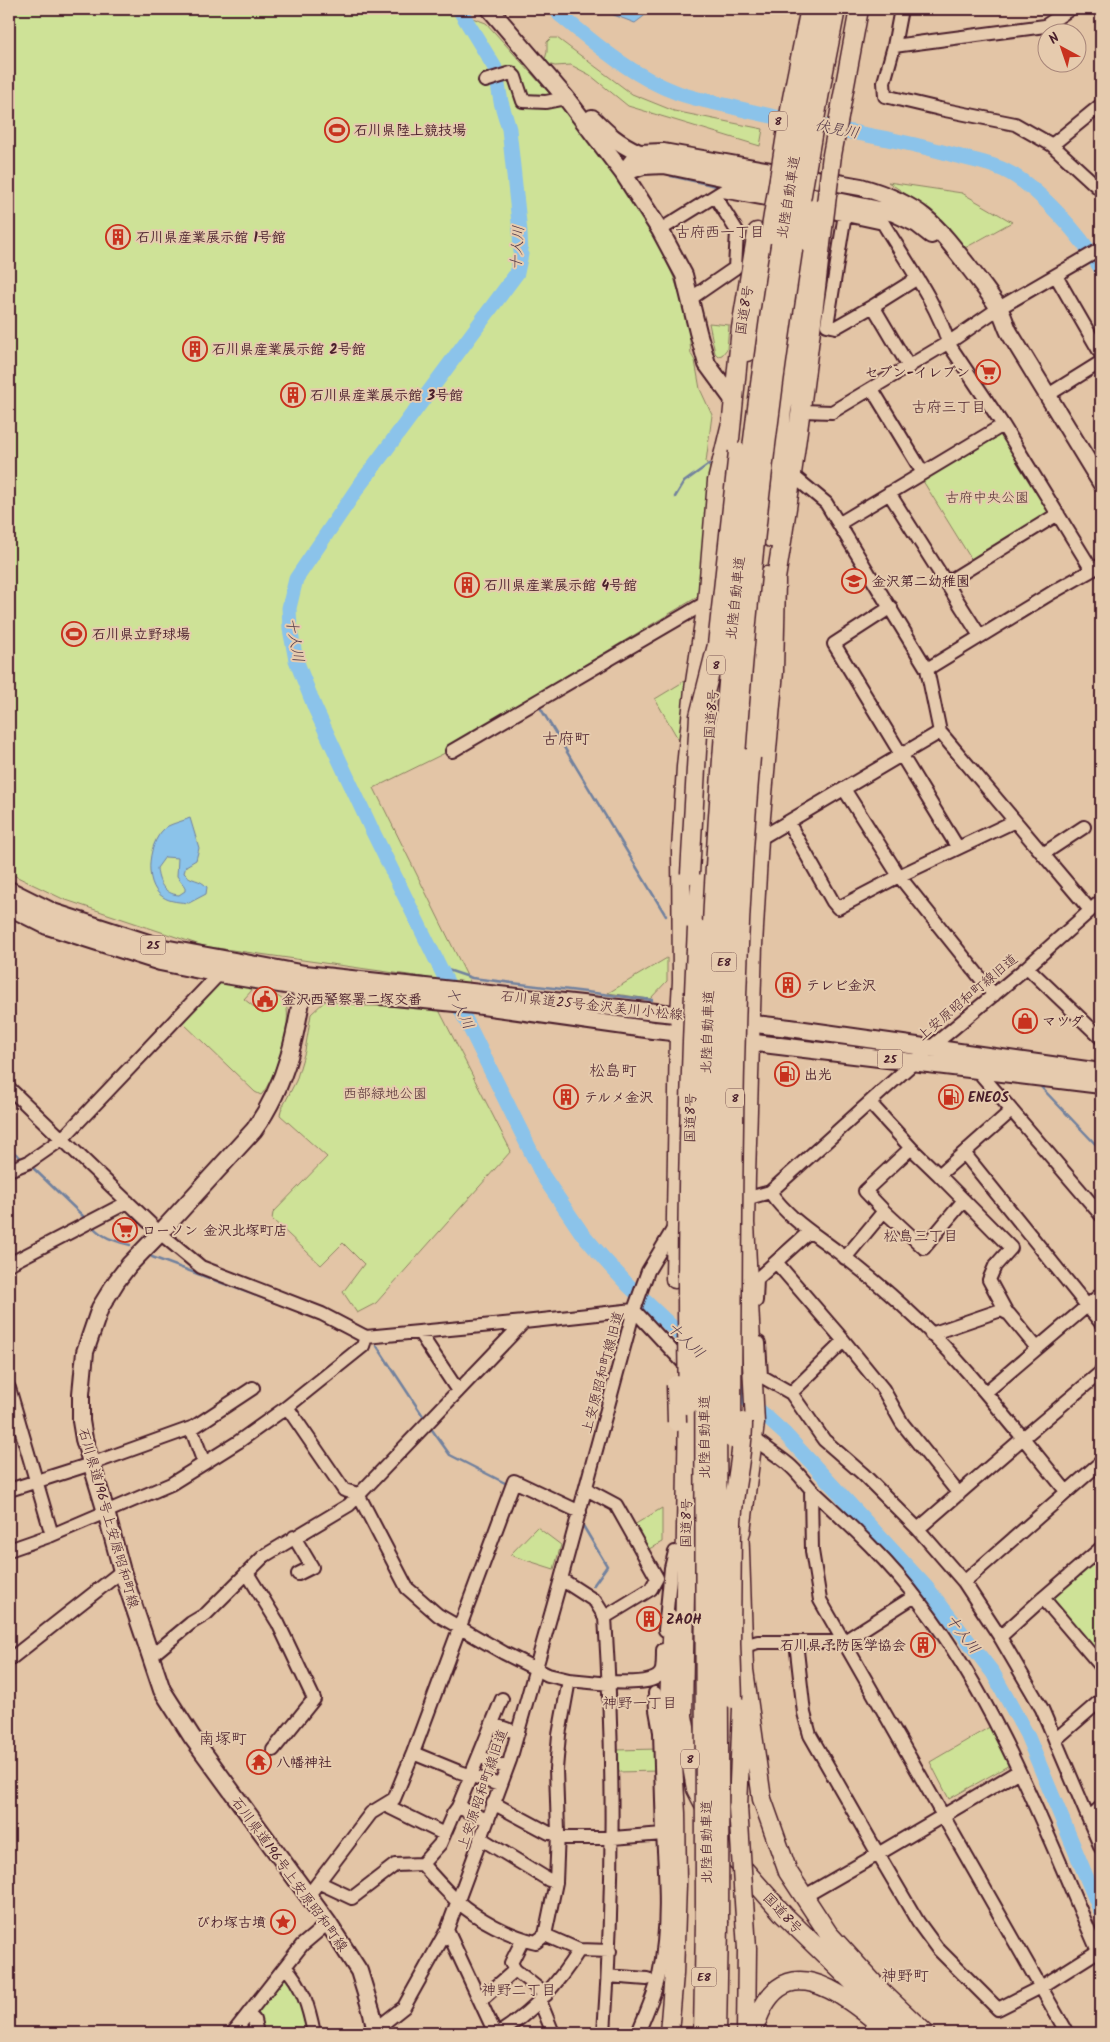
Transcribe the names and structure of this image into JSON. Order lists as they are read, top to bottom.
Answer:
{
  "streets": {
    "highway": [
      "8",
      "北陸自動車道",
      "国道8号",
      "E8"
    ],
    "main road": ["25", "石川県道25号金沢美川小松線", "石川県道196号上安原昭和町線"],
    "street": ["上安原昭和町線旧道"]
  },
  "crossings": [
    ["8", "国道8号"],
    ["8", "上安原昭和町線旧道"],
    ["8", "石川県道25号金沢美川小松線"],
    ["25", "石川県道25号金沢美川小松線"],
    ["25", "石川県道196号上安原昭和町線"],
    ["上安原昭和町線旧道", "石川県道25号金沢美川小松線"],
    ["上安原昭和町線旧道", "石川県道196号上安原昭和町線"],
    ["石川県道25号金沢美川小松線", "石川県道196号上安原昭和町線"]
  ],
  "districts": [
    "古府西一丁目",
    "古府三丁目",
    "古府町",
    "松島町",
    "松島三丁目",
    "神野一丁目",
    "南塚町",
    "神野町",
    "神野二丁目"
  ],
  "water": ["伏見川", "十人川"],
  "parks": ["古府中央公園", "西部緑地公園"],
  "places": {
    "sports": ["石川県陸上競技場", "石川県立野球場"],
    "building": [
      "石川県産業展示館 1号館",
      "石川県産業展示館 2号館",
      "石川県産業展示館 3号館",
      "石川県産業展示館 4号館",
      "テレビ金沢",
      "テルメ金沢",
      "ZAOH",
      "石川県予防医学協会"
    ],
    "supermarket": ["セブン-イレブン", "ローソン 金沢北塚町店"],
    "school or university": ["金沢第二幼稚園"],
    "public building": ["金沢西警察署二塚交番"],
    "shop": ["マツダ"],
    "fuel station": ["出光", "ENEOS"],
    "temple": ["八幡神社"],
    "place": ["びわ塚古墳"]
  },
  "north": "top left"
}
